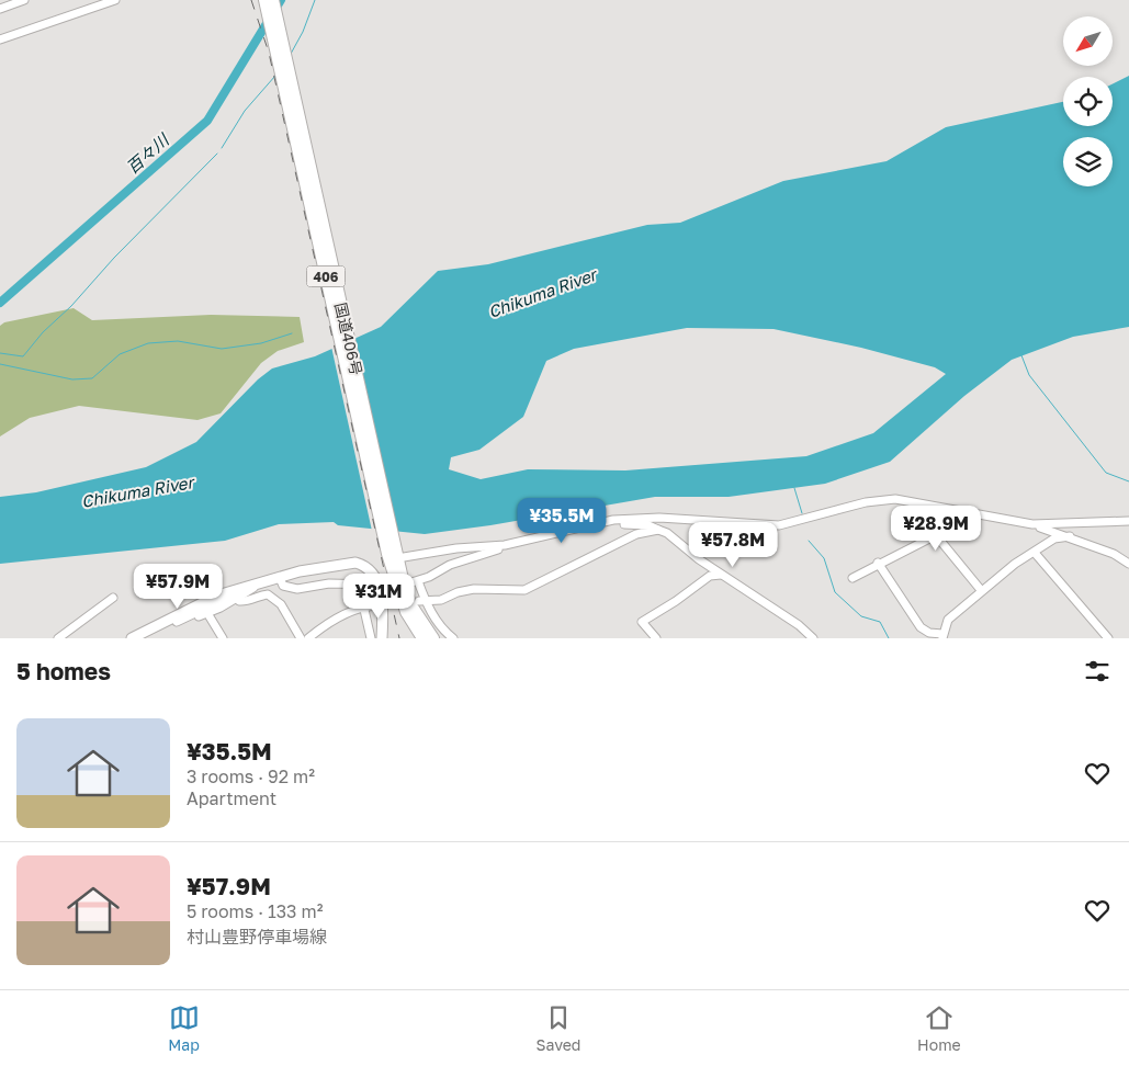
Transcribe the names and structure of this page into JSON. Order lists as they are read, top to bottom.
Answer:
{
  "streets": {
    "highway": ["406", "国道406号"]
  },
  "water": ["百々川", "Chikuma River"],
  "north": "bottom left",
  "page": {
    "price": [
      "¥35.5M",
      "¥28.9M",
      "¥57.8M",
      "¥57.9M",
      "¥31M"
    ],
    "heading": "5 homes",
    "list": [
      {
        "name": "¥35.5M",
        "note": "3 rooms · 92 m² · Apartment"
      },
      {
        "name": "¥57.9M",
        "note": "5 rooms · 133 m² · 村山豊野停車場線"
      }
    ],
    "tabs": ["Map", "Saved", "Home"]
  }
}
